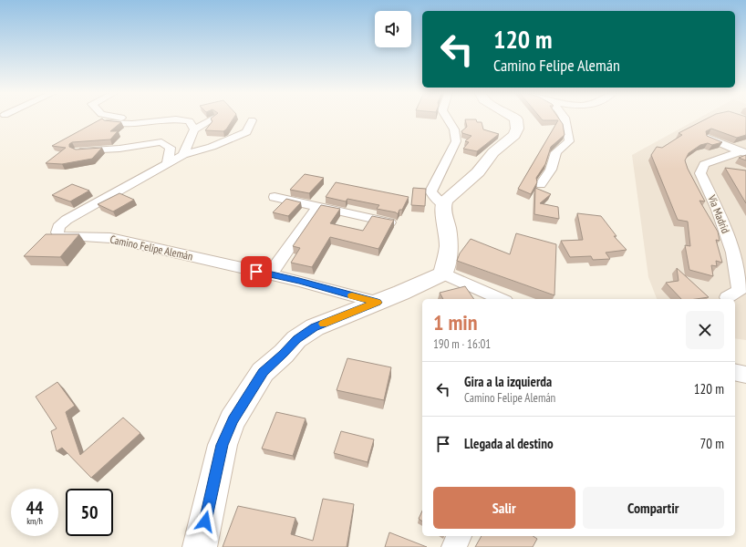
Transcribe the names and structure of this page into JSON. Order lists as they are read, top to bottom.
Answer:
{
  "streets": {
    "street": ["Vía Madrid", "Camino Felipe Alemán"]
  },
  "page": {
    "turn": ["120 m", "Camino Felipe Alemán"],
    "heading": ["1 min", "190 m · 16:01"],
    "list": [
      {
        "name": "Gira a la izquierda",
        "note": "Camino Felipe Alemán",
        "value": "120 m"
      },
      {
        "name": "Llegada al destino",
        "value": "70 m"
      }
    ],
    "buttons": ["Salir", "Compartir"],
    "speed": "44 km/h",
    "limit": "50"
  }
}
